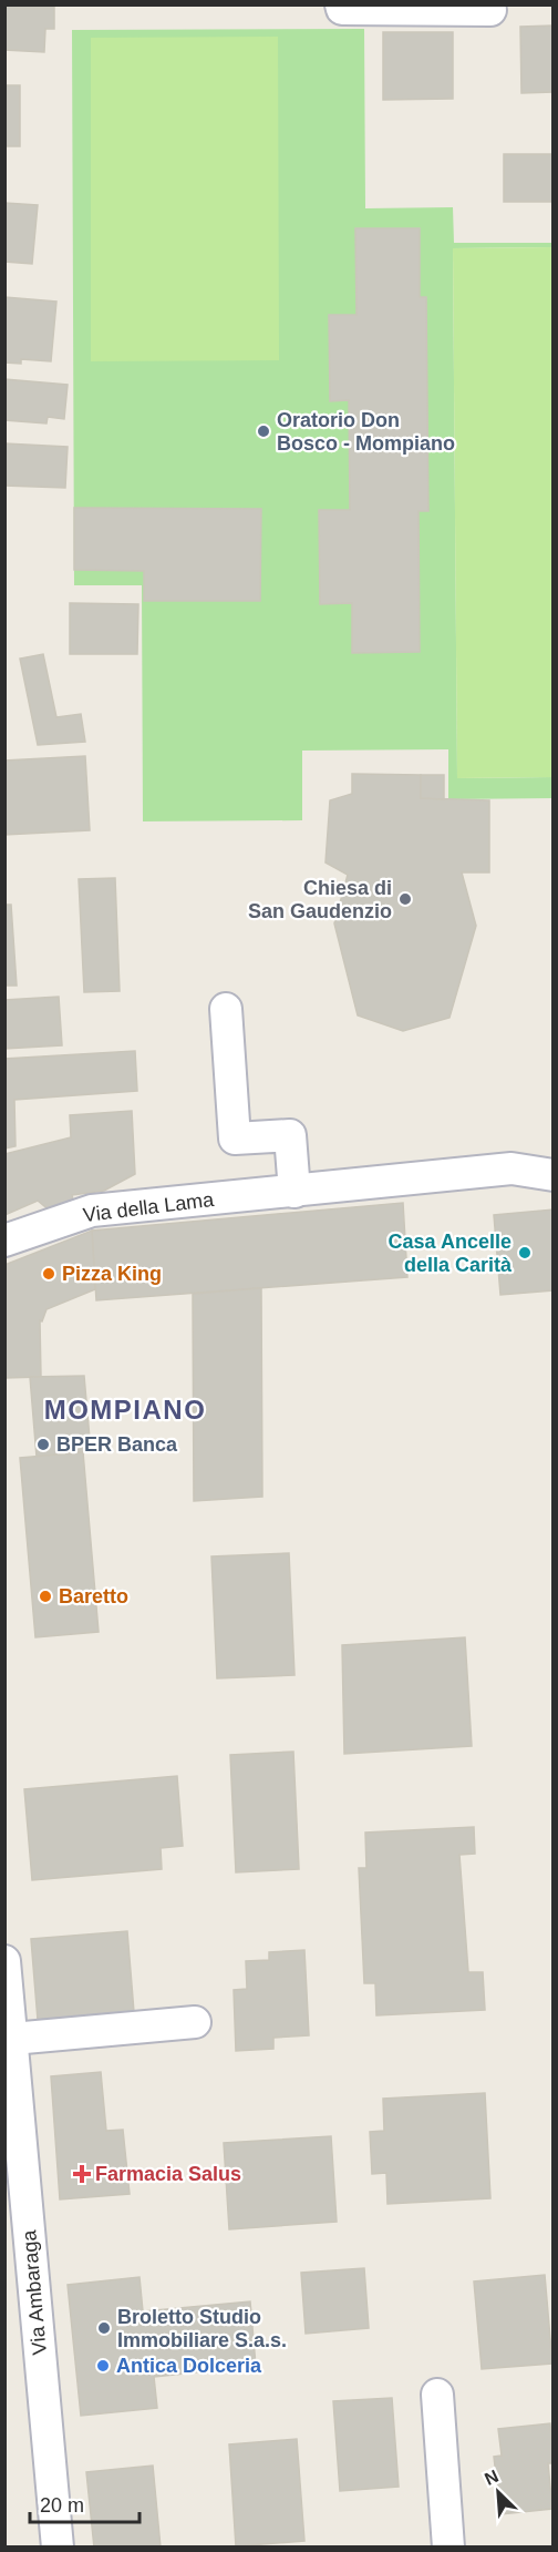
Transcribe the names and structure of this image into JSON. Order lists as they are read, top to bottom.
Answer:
{
  "streets": {
    "street": ["Via della Lama", "Via Ambaraga"]
  },
  "districts": ["MOMPIANO"],
  "places": {
    "other": [
      "Oratorio Don Bosco - Mompiano",
      "Chiesa di San Gaudenzio",
      "Casa Ancelle della Carità",
      "Pizza King",
      "BPER Banca",
      "Baretto",
      "Broletto Studio Immobiliare S.a.s.",
      "Antica Dolceria"
    ],
    "health": ["Farmacia Salus"]
  },
  "scale_bar": "20 m",
  "north": "top left"
}
